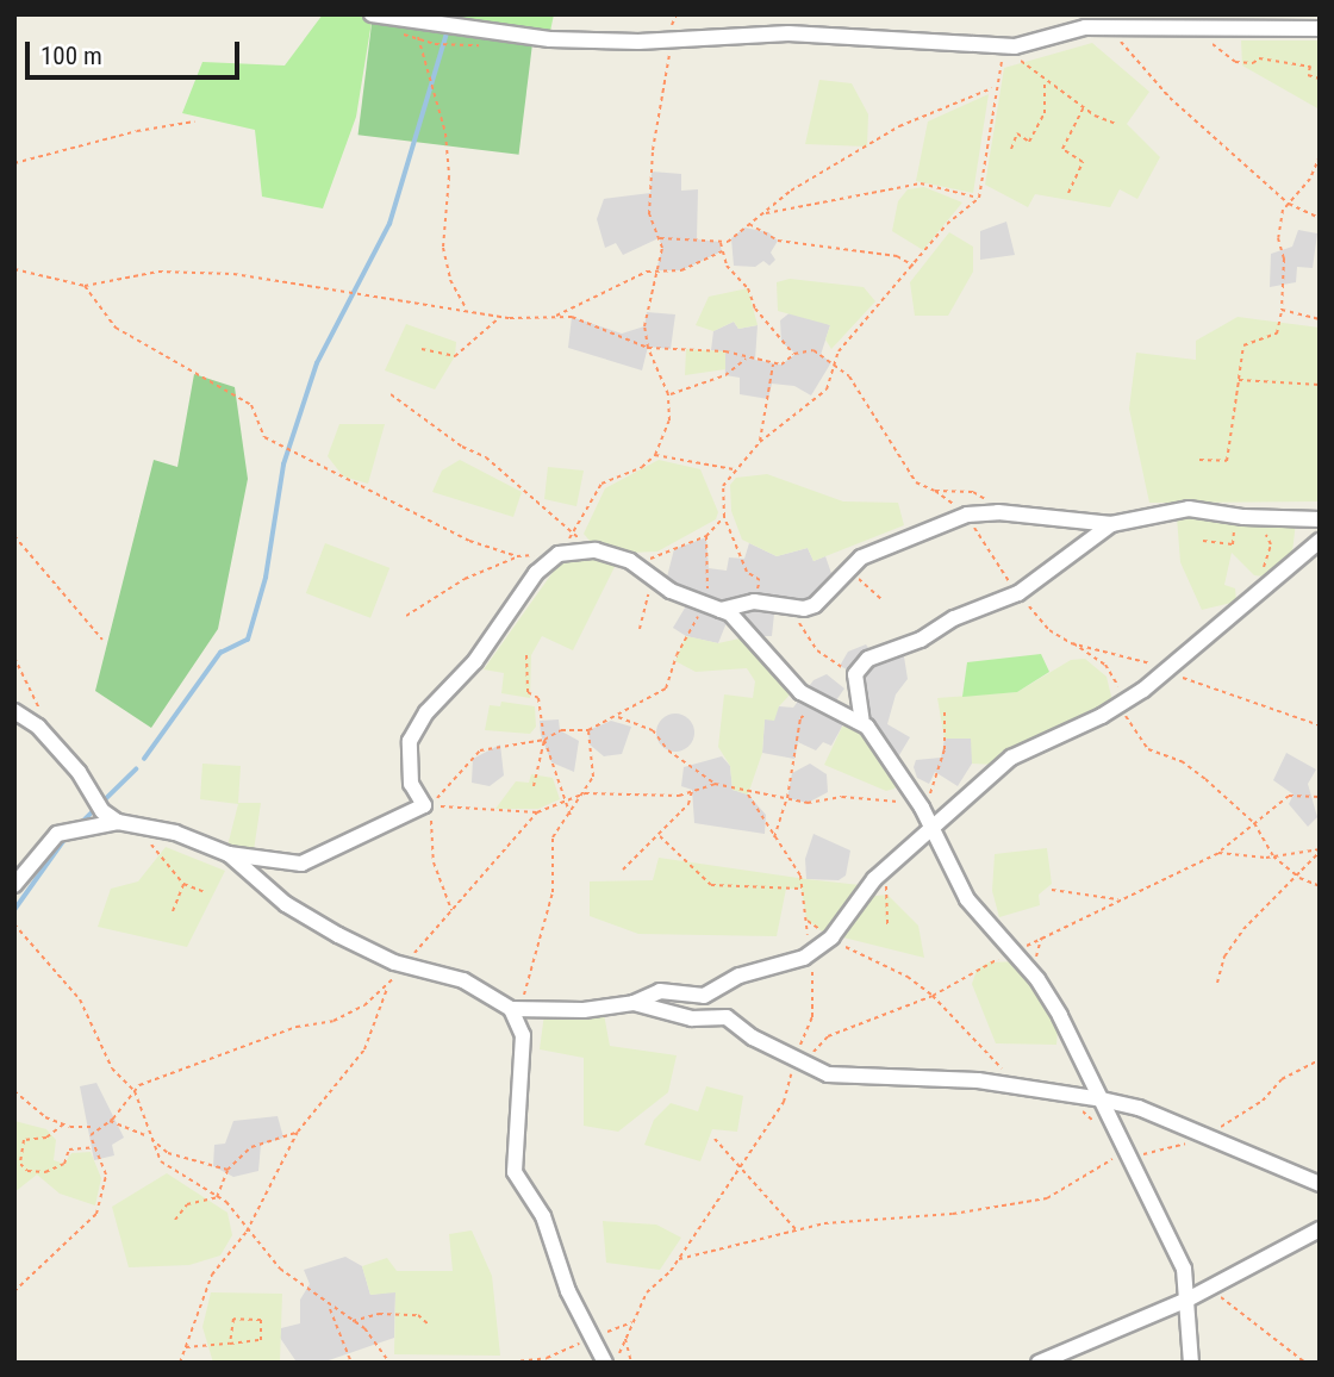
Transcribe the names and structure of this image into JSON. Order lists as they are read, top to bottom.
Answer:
{
  "scale_bar": "100 m"
}
